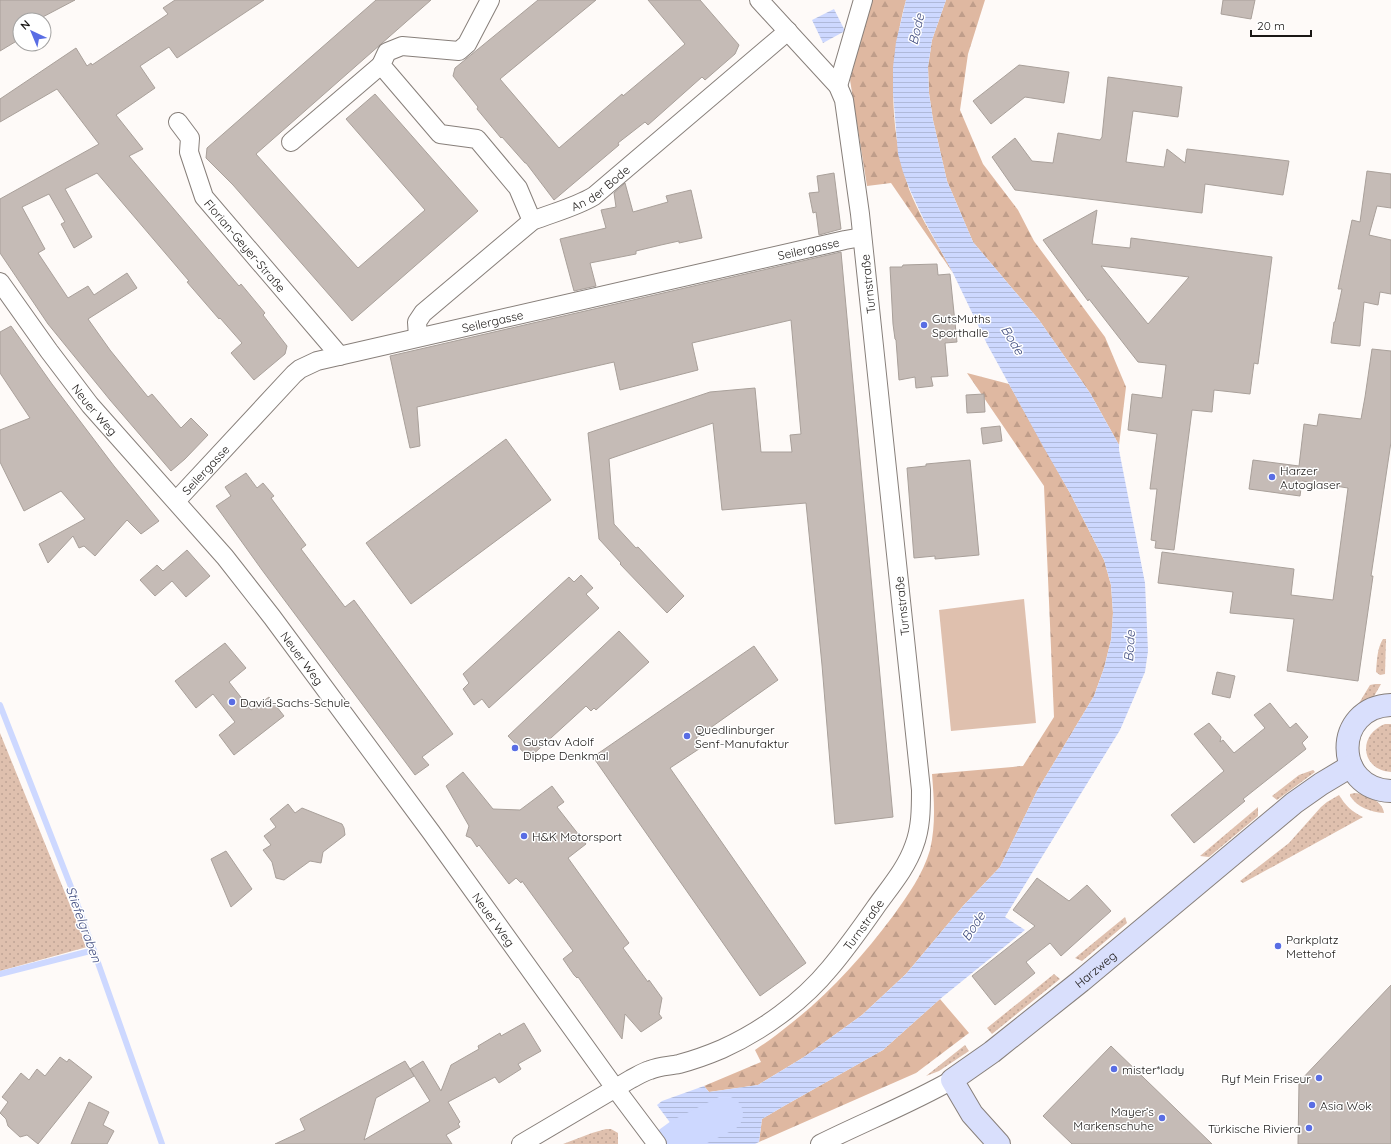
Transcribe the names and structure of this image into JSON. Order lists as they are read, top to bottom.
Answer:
{
  "streets": {
    "main road": ["Harzweg"],
    "street": [
      "An der Bode",
      "Florian-Geyer-Straße",
      "Seilergasse",
      "Turnstraße",
      "Neuer Weg"
    ]
  },
  "crossings": [
    ["An der Bode", "Seilergasse"],
    ["An der Bode", "Turnstraße"],
    ["Florian-Geyer-Straße", "Seilergasse"],
    ["Seilergasse", "Turnstraße"],
    ["Seilergasse", "Neuer Weg"],
    ["Turnstraße", "Neuer Weg"]
  ],
  "water": ["Bode", "Stiefelgraben"],
  "places": [
    "GutsMuths Sporthalle",
    "Harzer Autoglaser",
    "David-Sachs-Schule",
    "Quedlinburger Senf-Manufaktur",
    "Gustav Adolf Dippe Denkmal",
    "H&K Motorsport",
    "Parkplatz Mettehof",
    "mister*lady",
    "Ryf Mein Friseur",
    "Asia Wok",
    "Mayer’s Markenschuhe",
    "Türkische Riviera"
  ],
  "scale_bar": "20 m",
  "north": "top left"
}
